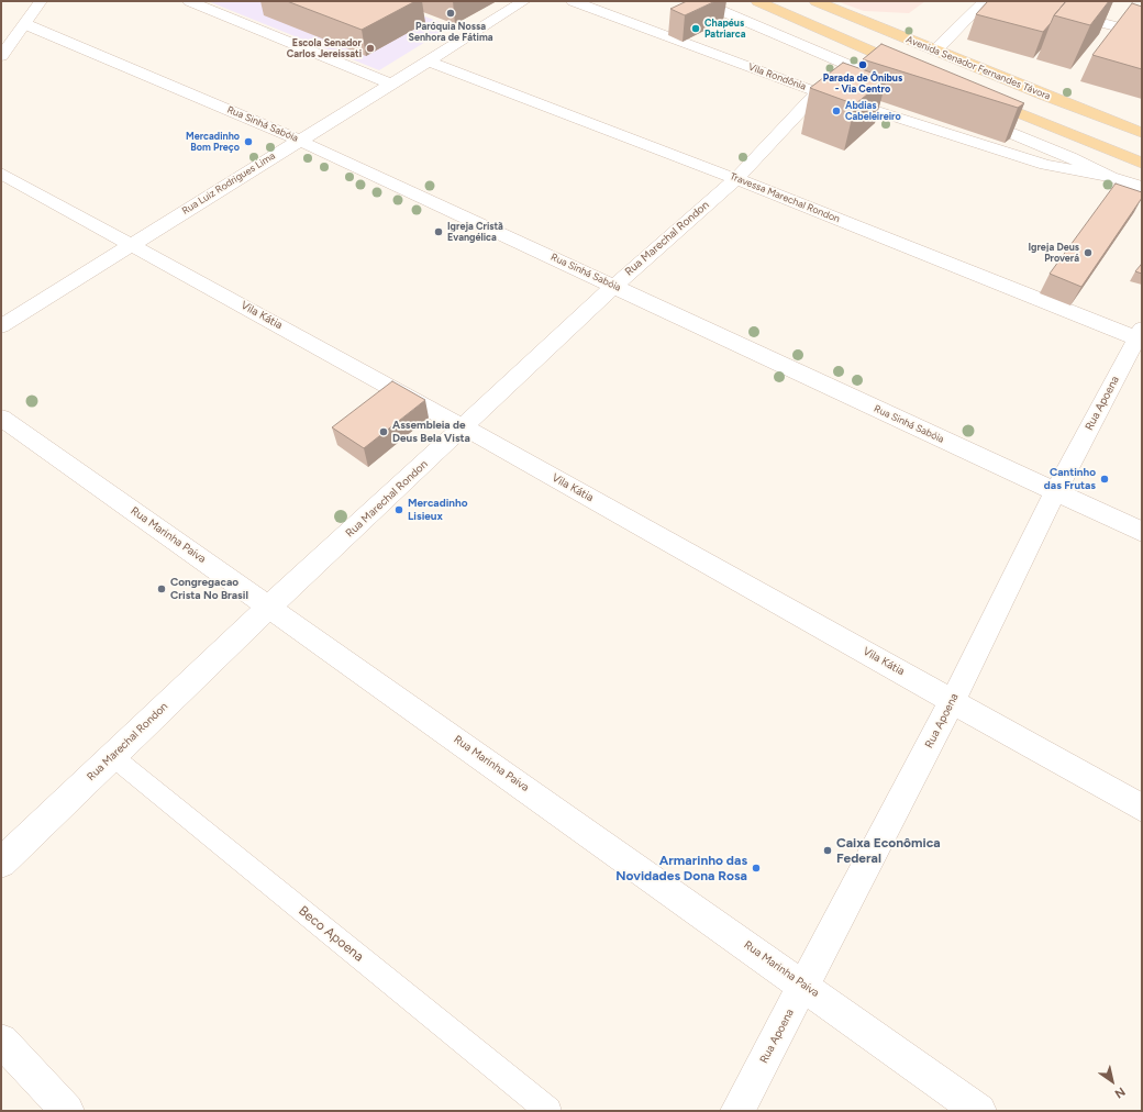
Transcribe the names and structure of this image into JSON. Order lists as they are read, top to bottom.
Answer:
{
  "streets": {
    "main road": ["Avenida Senador Fernandes Távora"],
    "street": [
      "Vila Rondônia",
      "Rua Sinhá Sabóia",
      "Rua Luiz Rodrigues Lima",
      "Travessa Marechal Rondon",
      "Rua Marechal Rondon",
      "Vila Kátia",
      "Rua Apoena",
      "Rua Marinha Paiva"
    ],
    "lane": ["Beco Apoena"]
  },
  "crossings": [
    ["Vila Rondônia", "Rua Marechal Rondon"],
    ["Rua Sinhá Sabóia", "Rua Luiz Rodrigues Lima"],
    ["Rua Sinhá Sabóia", "Rua Marechal Rondon"],
    ["Rua Sinhá Sabóia", "Rua Apoena"],
    ["Rua Luiz Rodrigues Lima", "Travessa Marechal Rondon"],
    ["Rua Luiz Rodrigues Lima", "Vila Kátia"],
    ["Travessa Marechal Rondon", "Rua Marechal Rondon"],
    ["Travessa Marechal Rondon", "Rua Apoena"],
    ["Rua Marechal Rondon", "Vila Kátia"],
    ["Rua Marechal Rondon", "Rua Marinha Paiva"],
    ["Rua Marechal Rondon", "Beco Apoena"],
    ["Vila Kátia", "Rua Apoena"],
    ["Rua Apoena", "Rua Marinha Paiva"]
  ],
  "places": [
    "Paróquia Nossa Senhora de Fátima",
    "Chapéus Patriarca",
    "Escola Senador Carlos Jereissati",
    "Parada de Ônibus - Via Centro",
    "Abdias Cabeleireiro",
    "Mercadinho Bom Preço",
    "Igreja Cristã Evangélica",
    "Igreja Deus Proverá",
    "Assembleia de Deus Bela Vista",
    "Cantinho das Frutas",
    "Mercadinho Lisieux",
    "Congregacao Crista No Brasil",
    "Caixa Econômica Federal",
    "Armarinho das Novidades Dona Rosa"
  ],
  "north": "bottom right"
}
